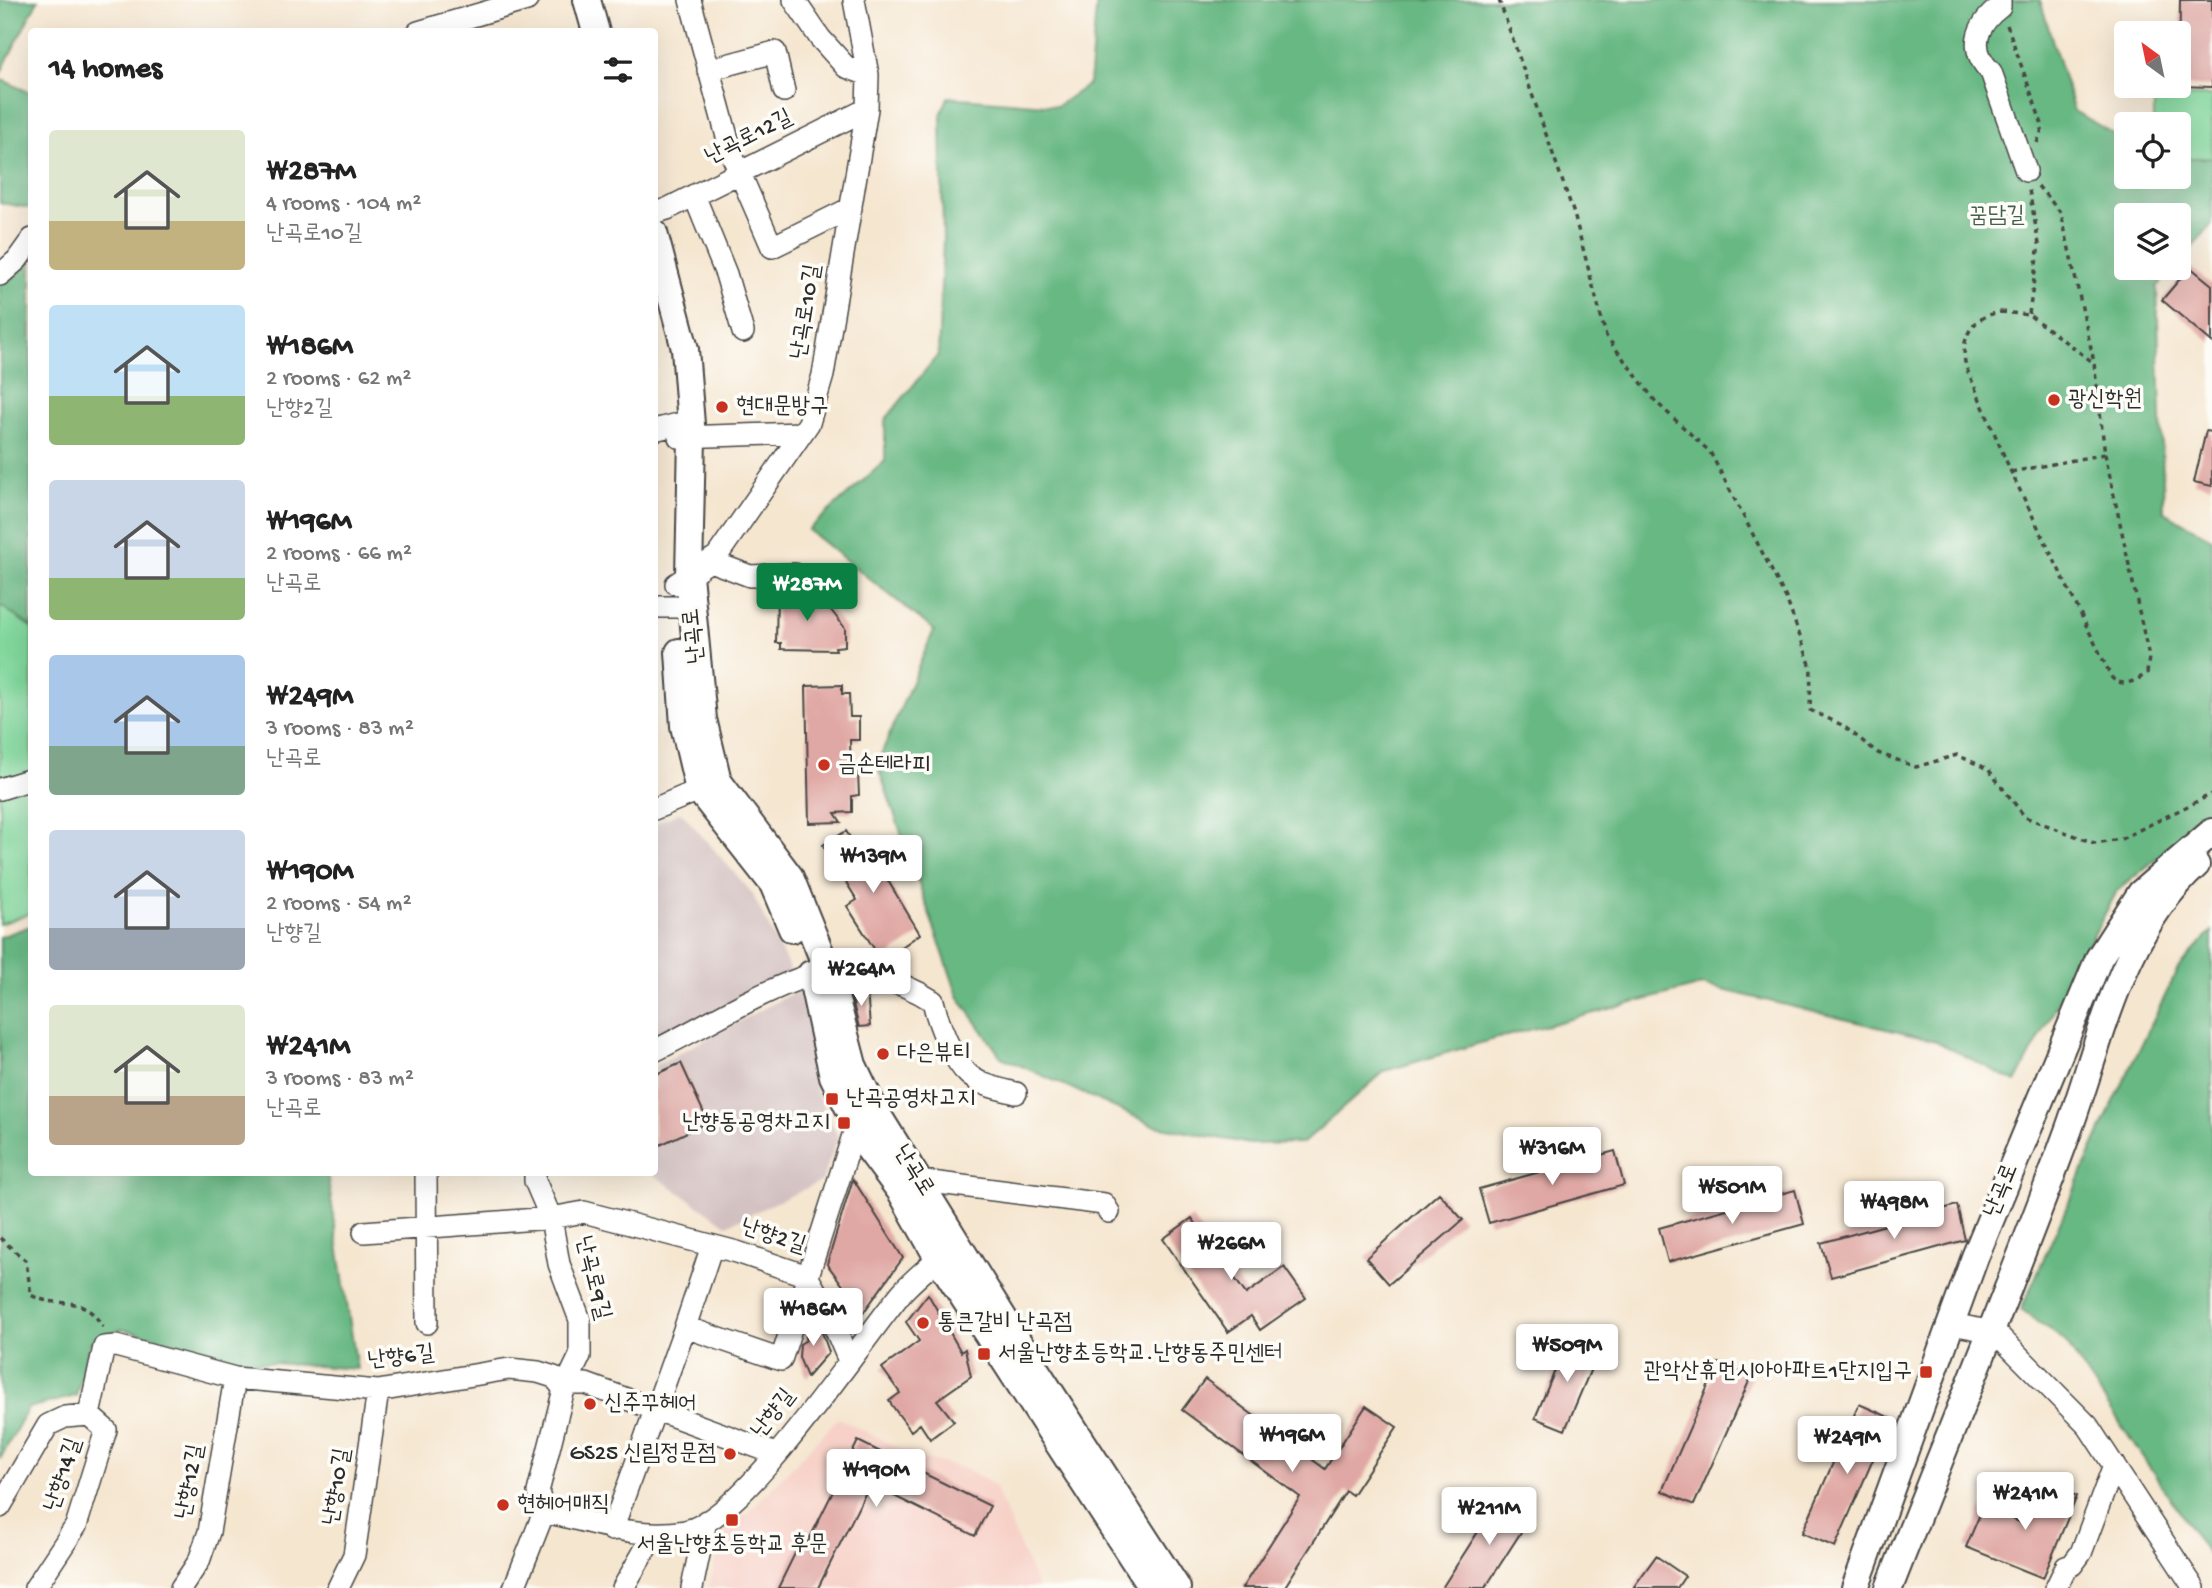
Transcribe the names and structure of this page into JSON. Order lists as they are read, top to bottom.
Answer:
{
  "streets": {
    "main road": ["난곡로"],
    "street": [
      "난곡로12길",
      "난곡로10길",
      "난향2길",
      "난곡로9길",
      "난향6길",
      "난향길",
      "난향14길",
      "난향12길",
      "난향10길"
    ]
  },
  "crossings": [
    ["난곡로12길", "난곡로10길"],
    ["난곡로10길", "난곡로"],
    ["난곡로", "난향길"],
    ["난향2길", "난곡로9길"],
    ["난향2길", "난향길"],
    ["난곡로9길", "난향6길"],
    ["난향6길", "난향14길"],
    ["난향6길", "난향12길"],
    ["난향6길", "난향10길"]
  ],
  "parks": ["꿈담길"],
  "places": {
    "other": [
      "광신학원",
      "현대문방구",
      "금손테라피",
      "다은뷰티",
      "통큰갈비 난곡점",
      "신주꾸헤어",
      "GS25 신림정문점",
      "현헤어매직"
    ],
    "transit": [
      "난곡공영차고지",
      "난향동공영차고지",
      "서울난향초등학교.난향동주민센터",
      "관악산휴먼시아아파트1단지입구",
      "서울난향초등학교 후문"
    ]
  },
  "north": "top left",
  "page": {
    "heading": "14 homes",
    "list": [
      {
        "name": "₩287M",
        "note": "4 rooms · 104 m² · 난곡로10길"
      },
      {
        "name": "₩186M",
        "note": "2 rooms · 62 m² · 난향2길"
      },
      {
        "name": "₩196M",
        "note": "2 rooms · 66 m² · 난곡로"
      },
      {
        "name": "₩249M",
        "note": "3 rooms · 83 m² · 난곡로"
      },
      {
        "name": "₩190M",
        "note": "2 rooms · 54 m² · 난향길"
      },
      {
        "name": "₩241M",
        "note": "3 rooms · 83 m² · 난곡로"
      }
    ],
    "price": [
      "₩287M",
      "₩139M",
      "₩264M",
      "₩316M",
      "₩501M",
      "₩498M",
      "₩266M",
      "₩186M",
      "₩509M",
      "₩196M",
      "₩249M",
      "₩190M",
      "₩241M",
      "₩211M"
    ]
  }
}
